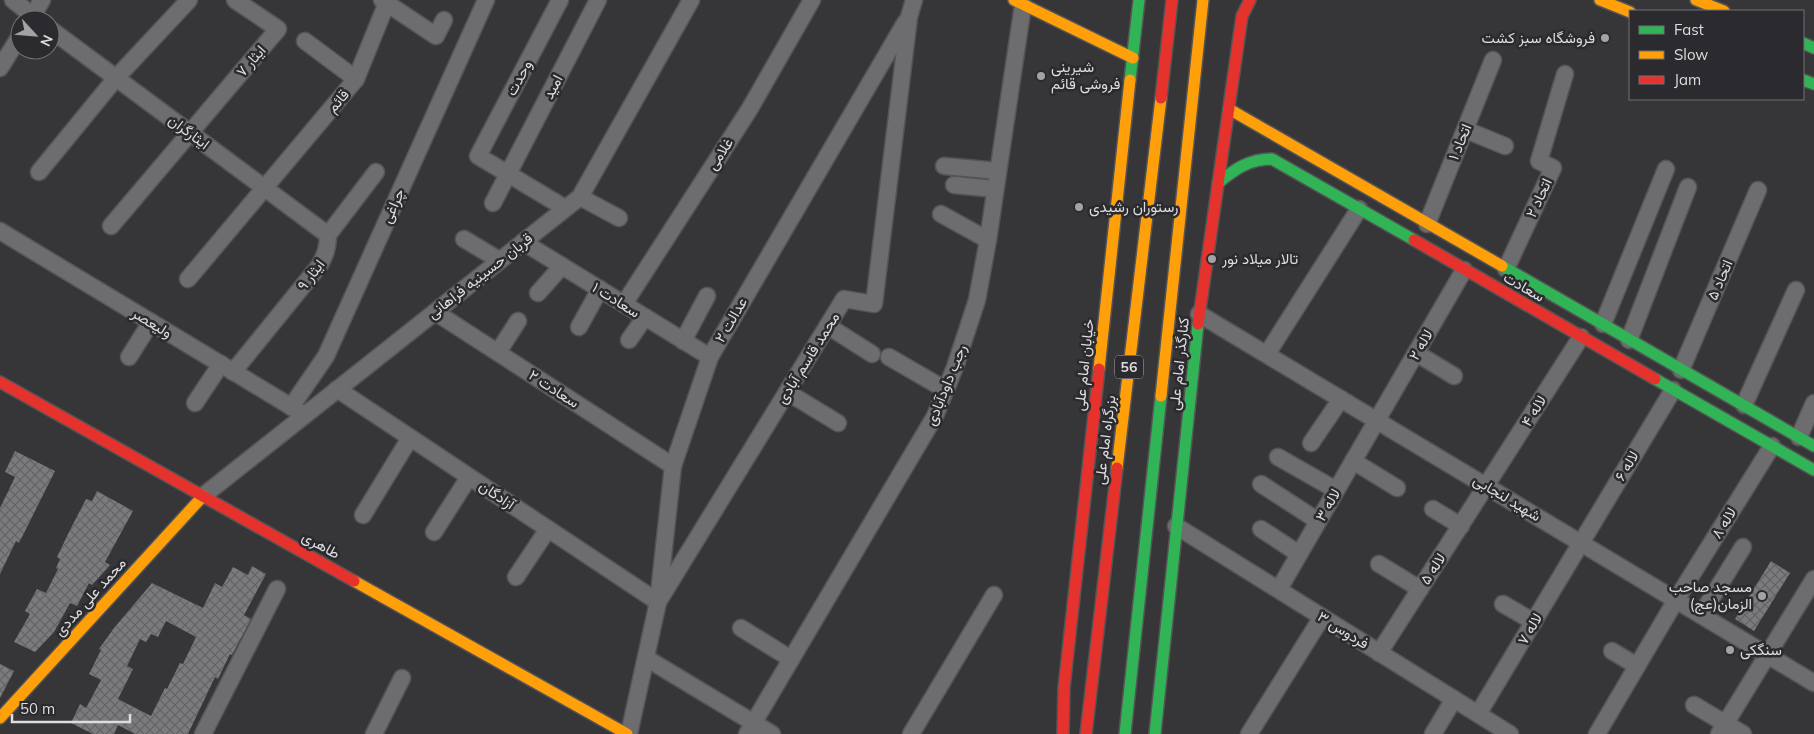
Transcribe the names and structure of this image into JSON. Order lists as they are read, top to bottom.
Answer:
{
  "streets": {
    "main road": [
      "سعادت",
      "کنارگذر امام علی",
      "خیابان امام علی",
      "56",
      "بزرگراه امام علی",
      "طاهری",
      "محمد علی مددی"
    ],
    "street": [
      "ایثار ۷",
      "وحدت",
      "امید",
      "قائم",
      "ایثارگران",
      "اتحاد ۱",
      "غلامی",
      "اتحاد ۲",
      "چراغی",
      "ایثار ۹",
      "قربان حسینیه فراهانی",
      "اتحاد ۵",
      "سعادت ۱",
      "عدالت ۲",
      "ولیعصر",
      "لاله ۲",
      "محمد قاسم آبادی",
      "رجب داودآبادی",
      "سعادت ۲",
      "لاله ۴",
      "لاله ۶",
      "آزادگان",
      "شهید لنجابی",
      "لاله ۳",
      "لاله ۸",
      "لاله ۵",
      "لاله ۷",
      "فردوس ۳"
    ]
  },
  "crossings": [
    ["ایثار ۷", "ایثارگران"],
    ["وحدت", "امید"],
    ["قائم", "ایثارگران"],
    ["ایثارگران", "ایثار ۹"],
    ["اتحاد ۱", "سعادت"],
    ["غلامی", "سعادت ۱"],
    ["اتحاد ۲", "سعادت"],
    ["چراغی", "قربان حسینیه فراهانی"],
    ["چراغی", "ولیعصر"],
    ["ایثار ۹", "ولیعصر"],
    ["قربان حسینیه فراهانی", "سعادت ۱"],
    ["قربان حسینیه فراهانی", "ولیعصر"],
    ["قربان حسینیه فراهانی", "سعادت ۲"],
    ["قربان حسینیه فراهانی", "آزادگان"],
    ["قربان حسینیه فراهانی", "طاهری"],
    ["قربان حسینیه فراهانی", "محمد علی مددی"],
    ["اتحاد ۵", "سعادت"],
    ["سعادت", "لاله ۲"],
    ["سعادت", "کنارگذر امام علی"],
    ["سعادت", "لاله ۴"],
    ["سعادت", "لاله ۶"],
    ["سعادت", "لاله ۸"],
    ["سعادت ۱", "عدالت ۲"],
    ["عدالت ۲", "محمد قاسم آبادی"],
    ["عدالت ۲", "سعادت ۲"],
    ["عدالت ۲", "آزادگان"],
    ["عدالت ۲", "طاهری"],
    ["لاله ۲", "شهید لنجابی"],
    ["لاله ۲", "لاله ۳"],
    ["محمد قاسم آبادی", "آزادگان"],
    ["کنارگذر امام علی", "شهید لنجابی"],
    ["کنارگذر امام علی", "فردوس ۳"],
    ["لاله ۴", "شهید لنجابی"],
    ["لاله ۴", "لاله ۵"],
    ["لاله ۶", "شهید لنجابی"],
    ["لاله ۶", "لاله ۷"],
    ["شهید لنجابی", "لاله ۳"],
    ["شهید لنجابی", "لاله ۸"],
    ["شهید لنجابی", "لاله ۵"],
    ["شهید لنجابی", "لاله ۷"],
    ["لاله ۳", "فردوس ۳"],
    ["طاهری", "محمد علی مددی"],
    ["لاله ۵", "فردوس ۳"],
    ["لاله ۷", "فردوس ۳"]
  ],
  "places": [
    "فروشگاه سبز کشت",
    "شیرینی فروشی قائم",
    "رستوران رشیدی",
    "تالار میلاد نور",
    "مسجد صاحب الزمان(عج)",
    "سنگکی"
  ],
  "legend": ["Fast", "Slow", "Jam"],
  "scale_bar": "50 m",
  "north": "bottom right"
}
